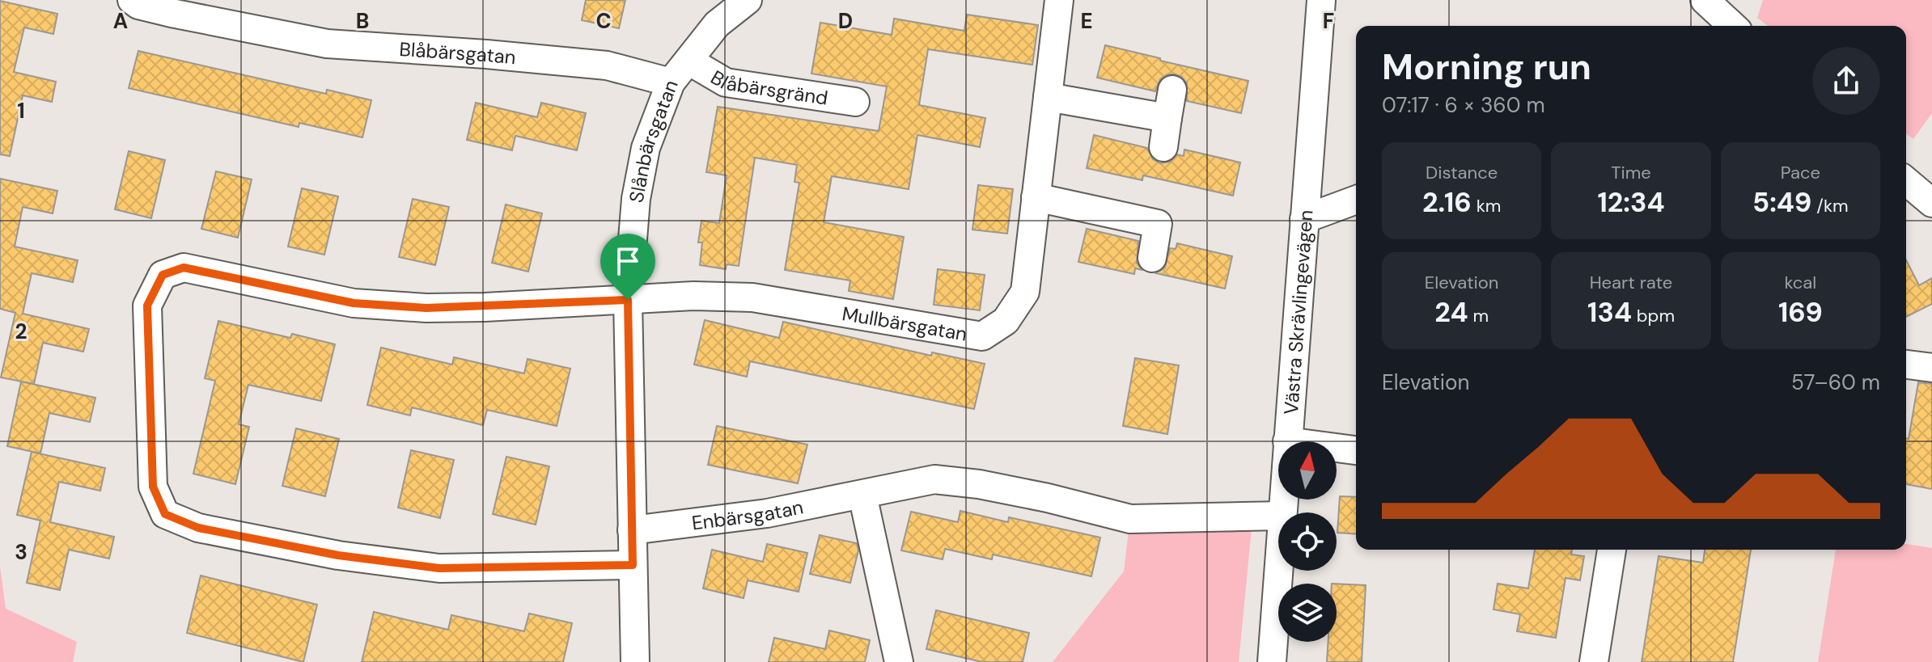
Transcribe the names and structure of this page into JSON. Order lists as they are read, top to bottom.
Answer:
{
  "streets": {
    "street": [
      "Blåbärsgatan",
      "Blåbärsgränd",
      "Slånbärsgatan",
      "Västra Skrävlingevägen",
      "Mullbärsgatan",
      "Enbärsgatan"
    ]
  },
  "crossings": [
    ["Blåbärsgatan", "Slånbärsgatan"],
    ["Blåbärsgränd", "Slånbärsgatan"],
    ["Slånbärsgatan", "Mullbärsgatan"],
    ["Slånbärsgatan", "Enbärsgatan"]
  ],
  "north": "top",
  "page": {
    "heading": ["Morning run", "07:17 · 6 × 360 m"],
    "stats": [
      ["Distance", "2.16 km"],
      ["Time", "12:34"],
      ["Pace", "5:49 /km"],
      ["Elevation", "24 m"],
      ["Heart rate", "134 bpm"],
      ["kcal", "169"]
    ],
    "chart": ["Elevation", "57–60 m"]
  },
  "grid": {
    "columns": [
      "A",
      "B",
      "C",
      "D",
      "E",
      "F"
    ],
    "rows": ["1", "2", "3"]
  }
}
